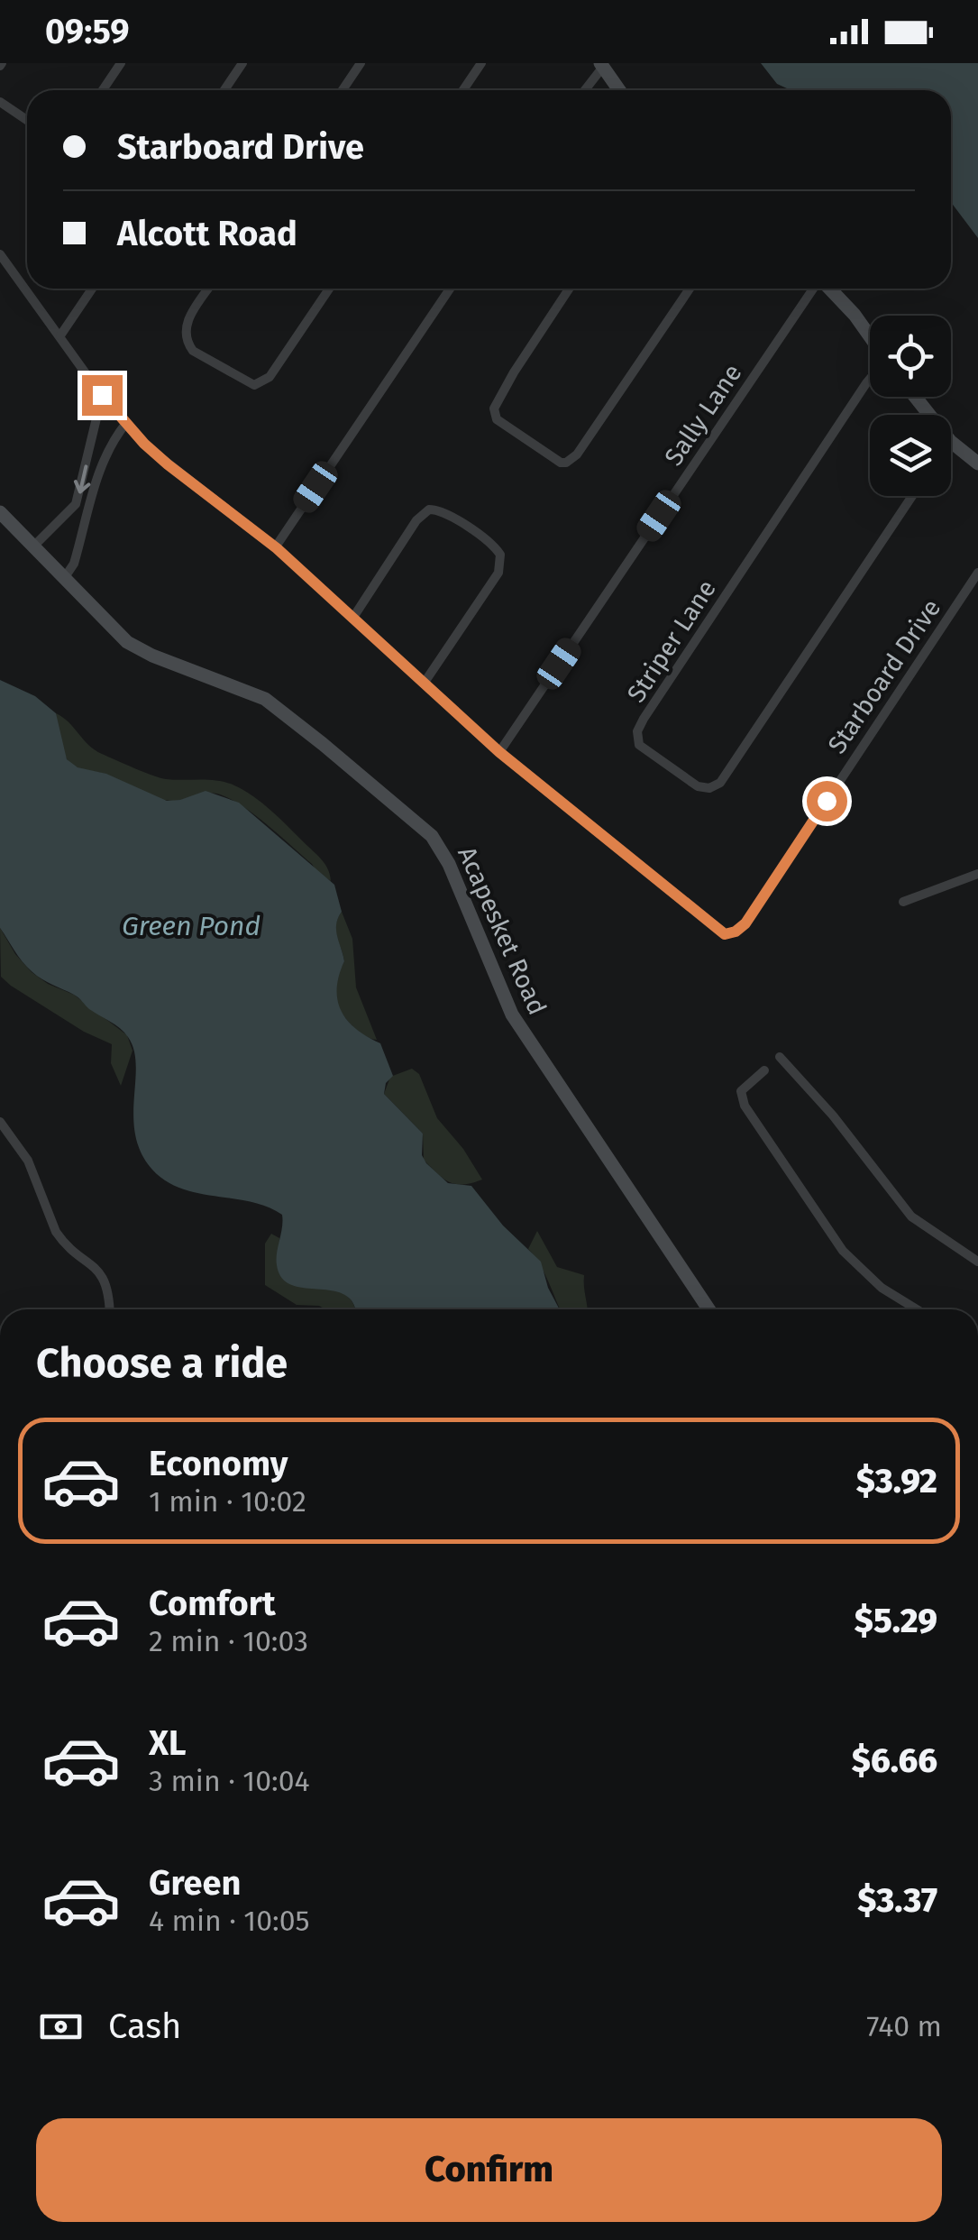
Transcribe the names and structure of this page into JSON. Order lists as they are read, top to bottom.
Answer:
{
  "streets": {
    "main road": ["Acapesket Road"],
    "street": ["Sally Lane", "Striper Lane", "Starboard Drive"]
  },
  "crossings": [
    ["Sally Lane", "Starboard Drive"]
  ],
  "water": ["Green Pond"],
  "page": {
    "status": "09:59",
    "banner": ["Starboard Drive", "Alcott Road"],
    "heading": "Choose a ride",
    "list": [
      {
        "name": "Economy",
        "note": "1 min · 10:02",
        "value": "$3.92"
      },
      {
        "name": "Comfort",
        "note": "2 min · 10:03",
        "value": "$5.29"
      },
      {
        "name": "XL",
        "note": "3 min · 10:04",
        "value": "$6.66"
      },
      {
        "name": "Green",
        "note": "4 min · 10:05",
        "value": "$3.37"
      }
    ],
    "pay": ["Cash", "740 m"],
    "buttons": "Confirm"
  }
}
